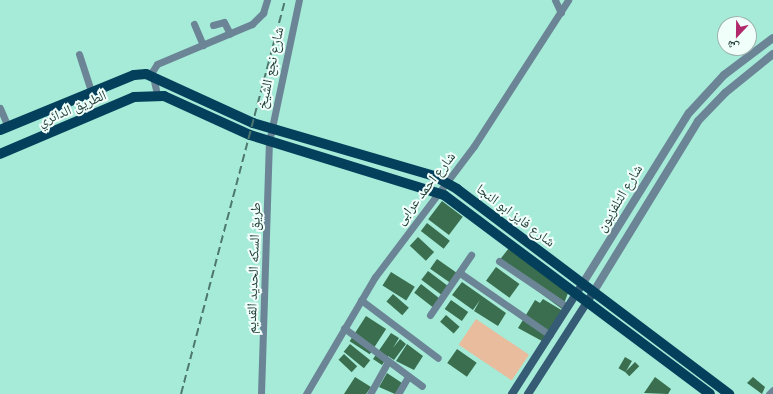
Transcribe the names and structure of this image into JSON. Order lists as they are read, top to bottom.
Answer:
{
  "streets": {
    "main road": ["الطريق الدائري", "شارع التلفزيون", "شارع فايز ابو النجا"],
    "street": ["شارع نجع الشيخ", "شارع احمد عرابى", "طريق السكه الحديد القديم"]
  },
  "crossings": [
    ["شارع نجع الشيخ", "شارع فايز ابو النجا"],
    ["شارع نجع الشيخ", "طريق السكه الحديد القديم"],
    ["الطريق الدائري", "شارع فايز ابو النجا"],
    ["شارع احمد عرابى", "شارع فايز ابو النجا"],
    ["شارع التلفزيون", "شارع فايز ابو النجا"],
    ["شارع فايز ابو النجا", "طريق السكه الحديد القديم"]
  ],
  "north": "bottom"
}
